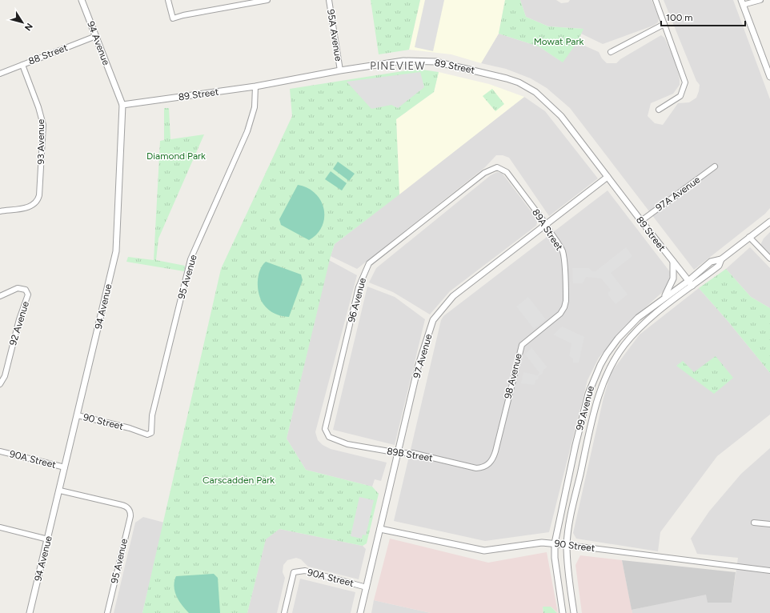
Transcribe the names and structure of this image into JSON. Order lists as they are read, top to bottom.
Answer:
{
  "streets": {
    "street": [
      "95A Avenue",
      "94 Avenue",
      "88 Street",
      "89 Street",
      "93 Avenue",
      "97A Avenue",
      "89A Street",
      "95 Avenue",
      "96 Avenue",
      "92 Avenue",
      "97 Avenue",
      "98 Avenue",
      "99 Avenue",
      "90 Street",
      "89B Street",
      "90A Street"
    ]
  },
  "crossings": [
    ["95A Avenue", "89 Street"],
    ["94 Avenue", "88 Street"],
    ["94 Avenue", "89 Street"],
    ["94 Avenue", "95 Avenue"],
    ["94 Avenue", "90 Street"],
    ["94 Avenue", "90A Street"],
    ["88 Street", "93 Avenue"],
    ["89 Street", "97A Avenue"],
    ["89 Street", "95 Avenue"],
    ["89 Street", "97 Avenue"],
    ["89 Street", "99 Avenue"],
    ["89A Street", "96 Avenue"],
    ["89A Street", "97 Avenue"],
    ["89A Street", "98 Avenue"],
    ["95 Avenue", "90 Street"],
    ["96 Avenue", "89B Street"],
    ["97 Avenue", "90 Street"],
    ["97 Avenue", "89B Street"],
    ["97 Avenue", "90A Street"],
    ["98 Avenue", "89B Street"],
    ["99 Avenue", "90 Street"]
  ],
  "districts": ["PINEVIEW"],
  "parks": ["Mowat Park", "Diamond Park", "Carscadden Park"],
  "scale_bar": "100 m",
  "north": "bottom right"
}
